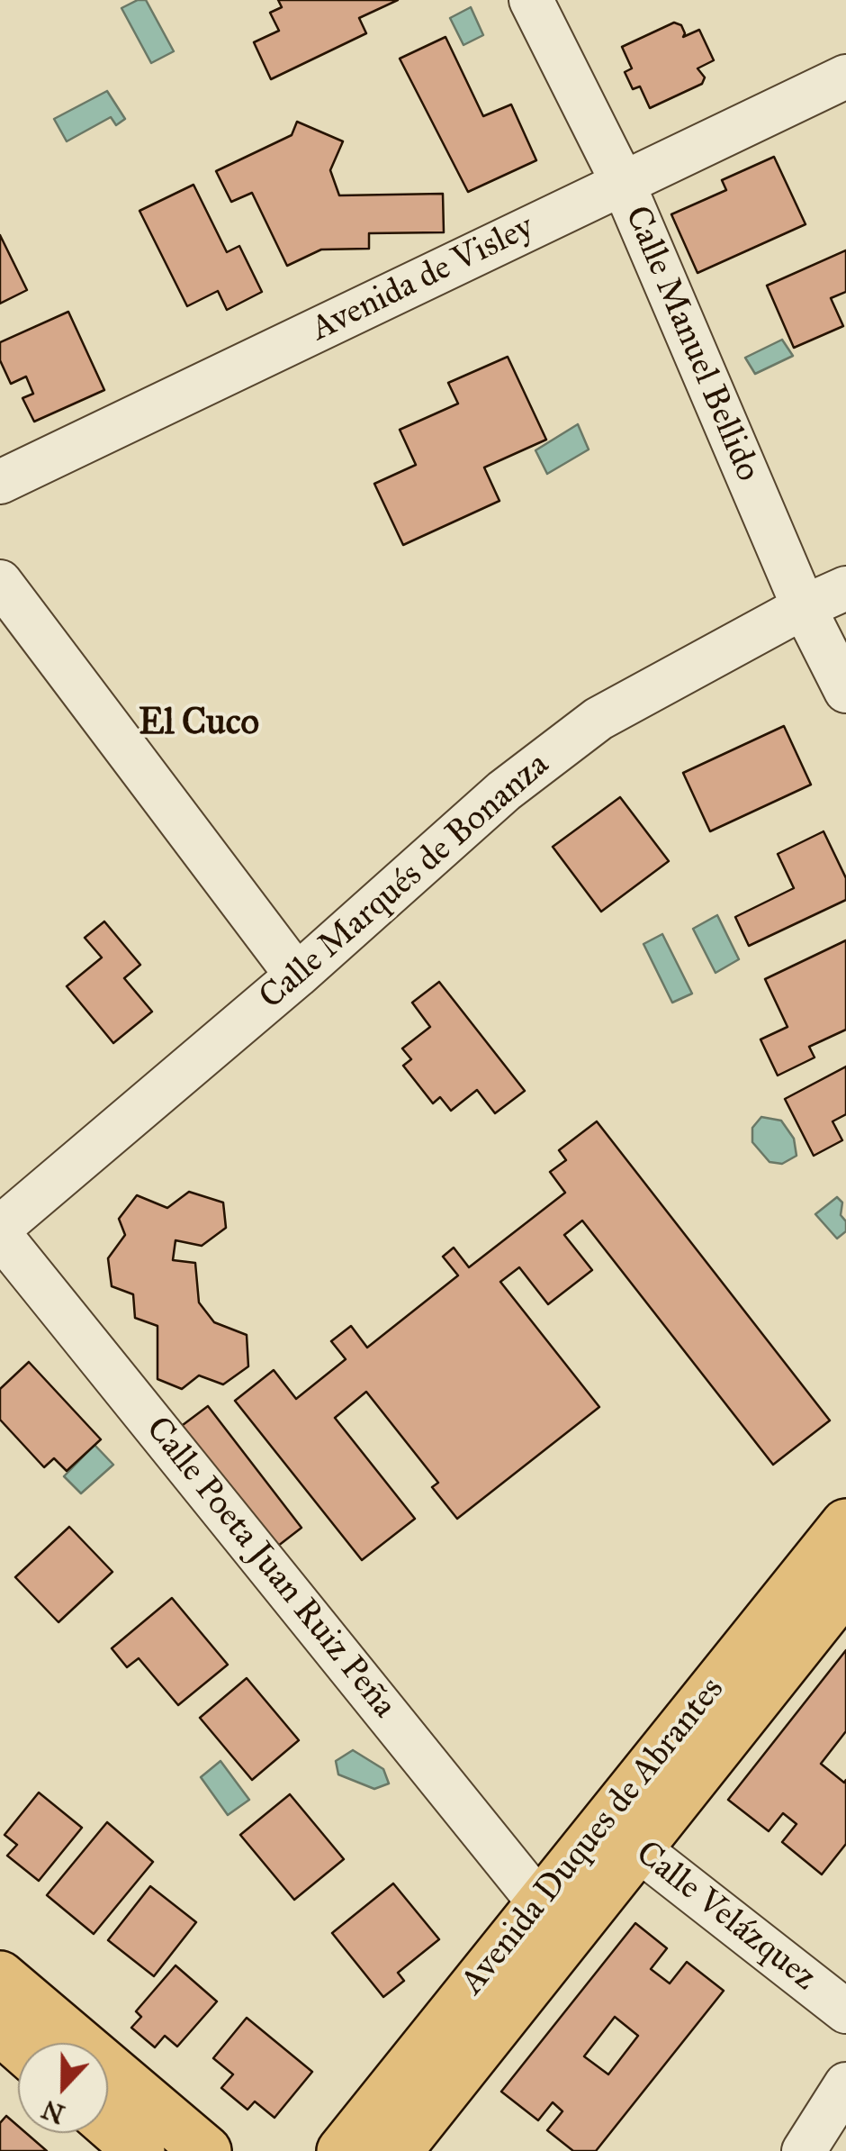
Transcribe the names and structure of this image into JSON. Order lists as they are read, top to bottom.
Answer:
{
  "streets": {
    "main road": ["Avenida Duques de Abrantes"],
    "street": [
      "Avenida de Visley",
      "Calle Manuel Bellido",
      "Calle Marqués de Bonanza",
      "Calle Poeta Juan Ruiz Peña",
      "Calle Velázquez"
    ]
  },
  "crossings": [
    ["Avenida de Visley", "Calle Manuel Bellido"],
    ["Calle Manuel Bellido", "Calle Marqués de Bonanza"],
    ["Calle Marqués de Bonanza", "Calle Poeta Juan Ruiz Peña"],
    ["Calle Poeta Juan Ruiz Peña", "Avenida Duques de Abrantes"],
    ["Avenida Duques de Abrantes", "Calle Velázquez"]
  ],
  "districts": ["El Cuco"],
  "north": "bottom"
}
